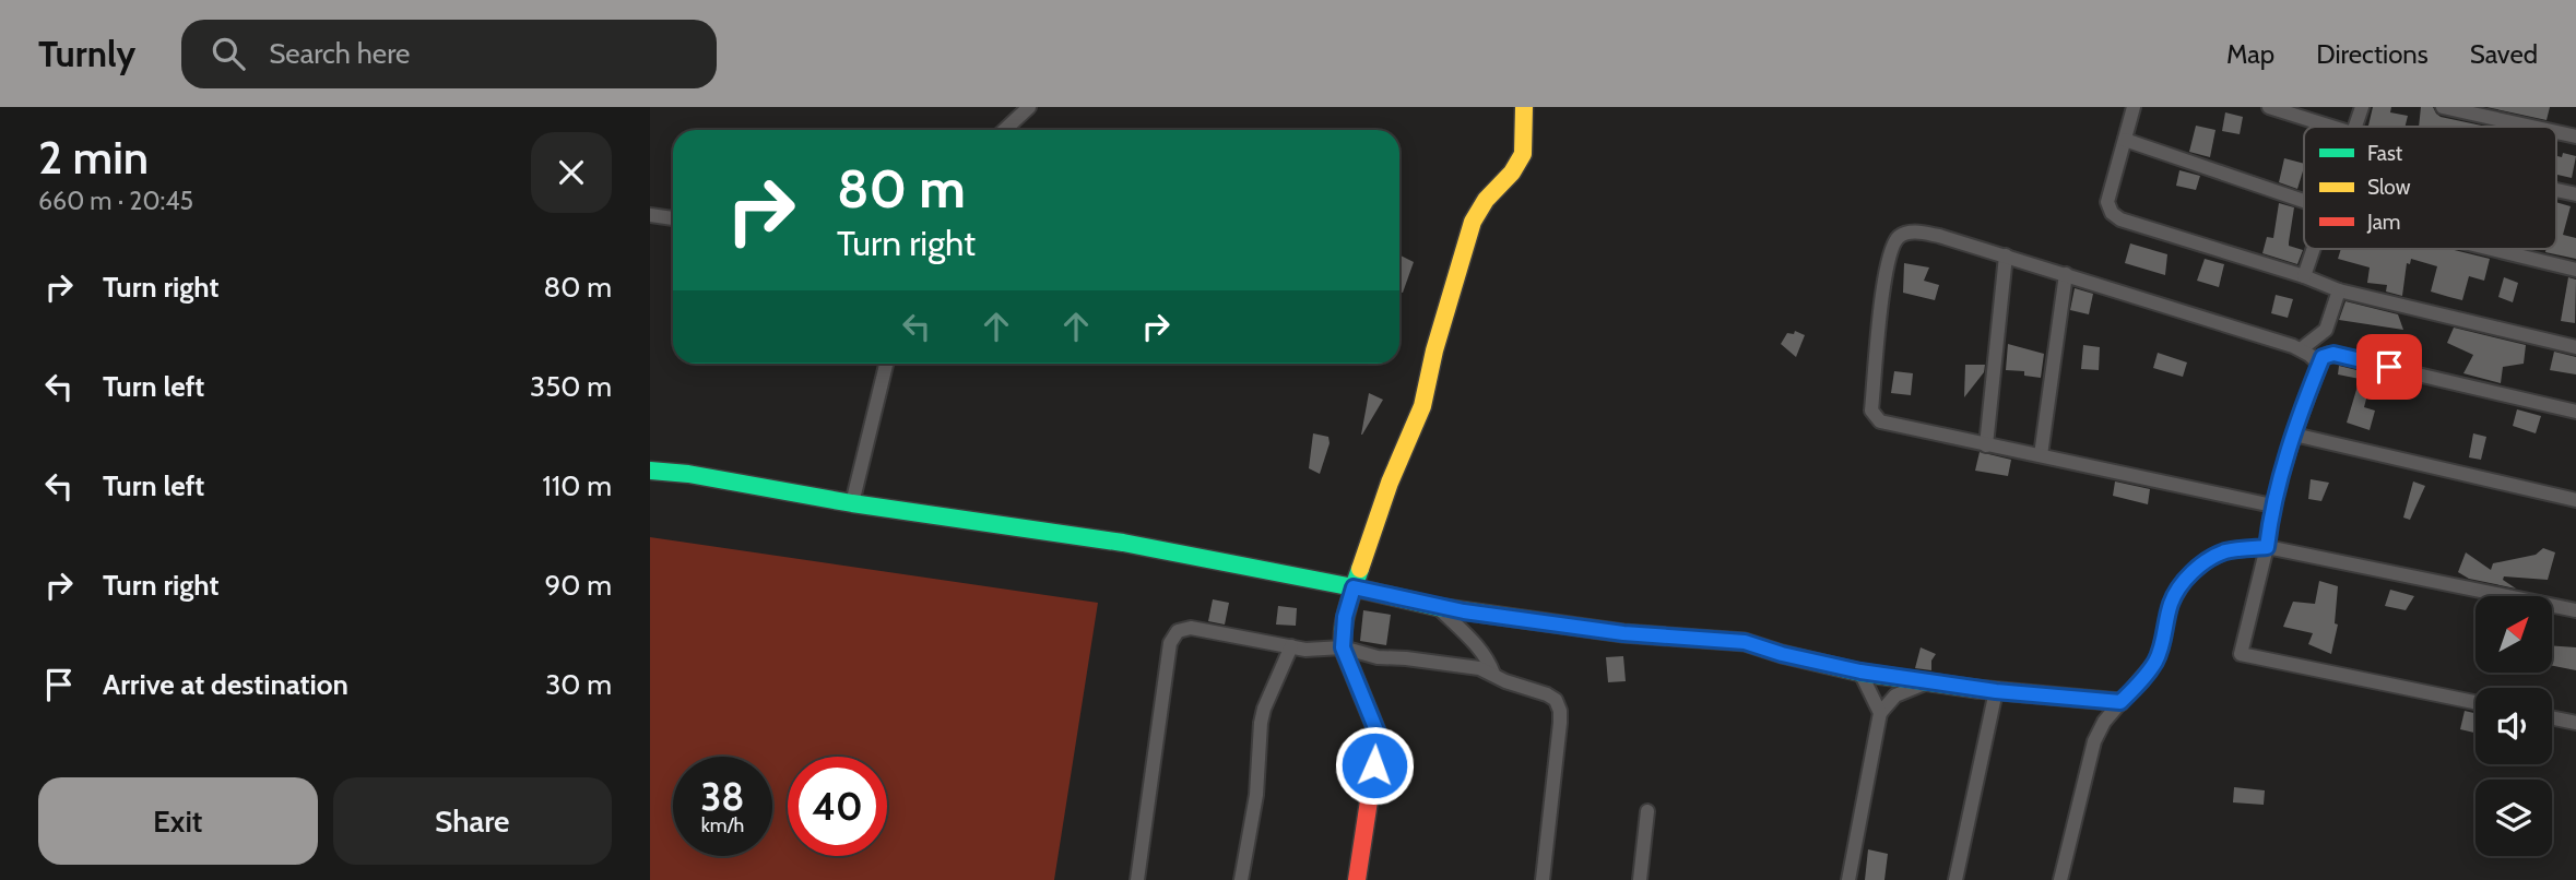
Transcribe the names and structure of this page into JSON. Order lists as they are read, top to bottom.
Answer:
{
  "legend": ["Fast", "Slow", "Jam"],
  "north": "top right",
  "page": {
    "header": "Turnly",
    "search": "Search here",
    "nav": ["Map", "Directions", "Saved"],
    "heading": ["2 min", "660 m · 20:45"],
    "turn": ["80 m", "Turn right"],
    "list": [
      {
        "name": "Turn right",
        "value": "80 m"
      },
      {
        "name": "Turn left",
        "value": "350 m"
      },
      {
        "name": "Turn left",
        "value": "110 m"
      },
      {
        "name": "Turn right",
        "value": "90 m"
      },
      {
        "name": "Arrive at destination",
        "value": "30 m"
      }
    ],
    "speed": "38 km/h",
    "limit": "40",
    "buttons": ["Exit", "Share"]
  }
}
